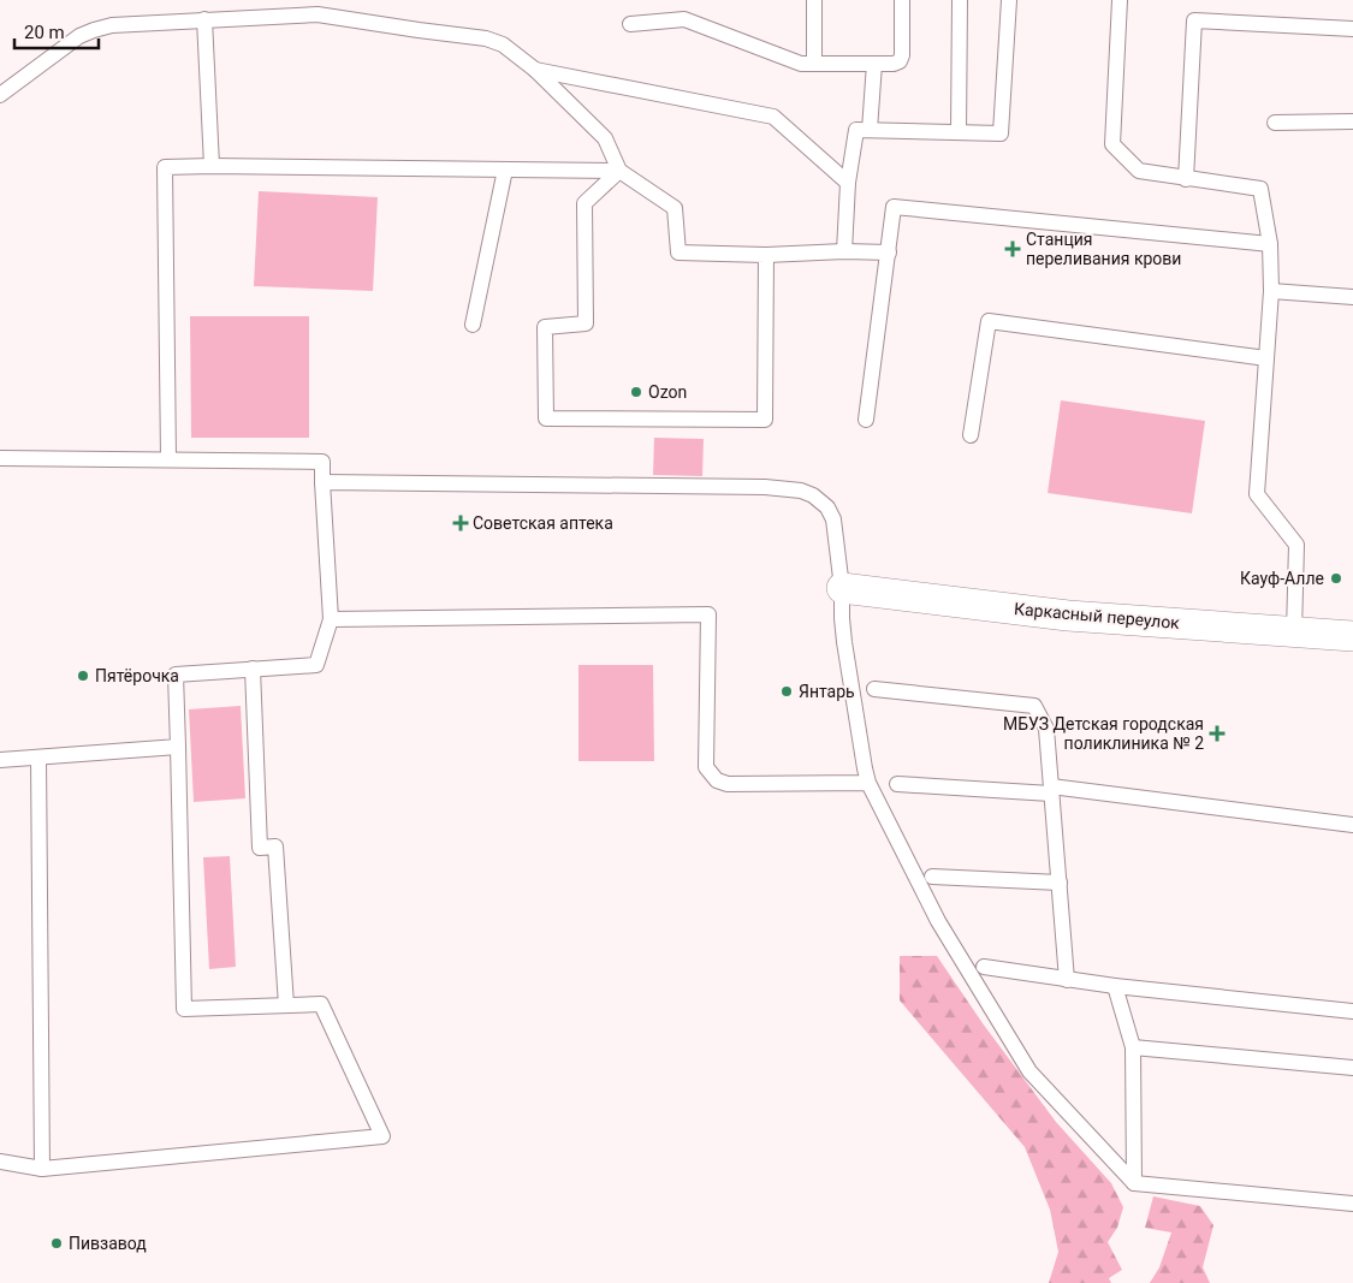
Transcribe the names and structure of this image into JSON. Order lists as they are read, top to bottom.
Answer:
{
  "streets": {
    "street": ["Каркасный переулок"]
  },
  "places": {
    "health": ["Станция переливания крови", "Советская аптека", "МБУЗ Детская городская поликлиника № 2"],
    "other": [
      "Ozon",
      "Кауф-Алле",
      "Пятёрочка",
      "Янтарь",
      "Пивзавод"
    ]
  },
  "scale_bar": "20 m"
}
